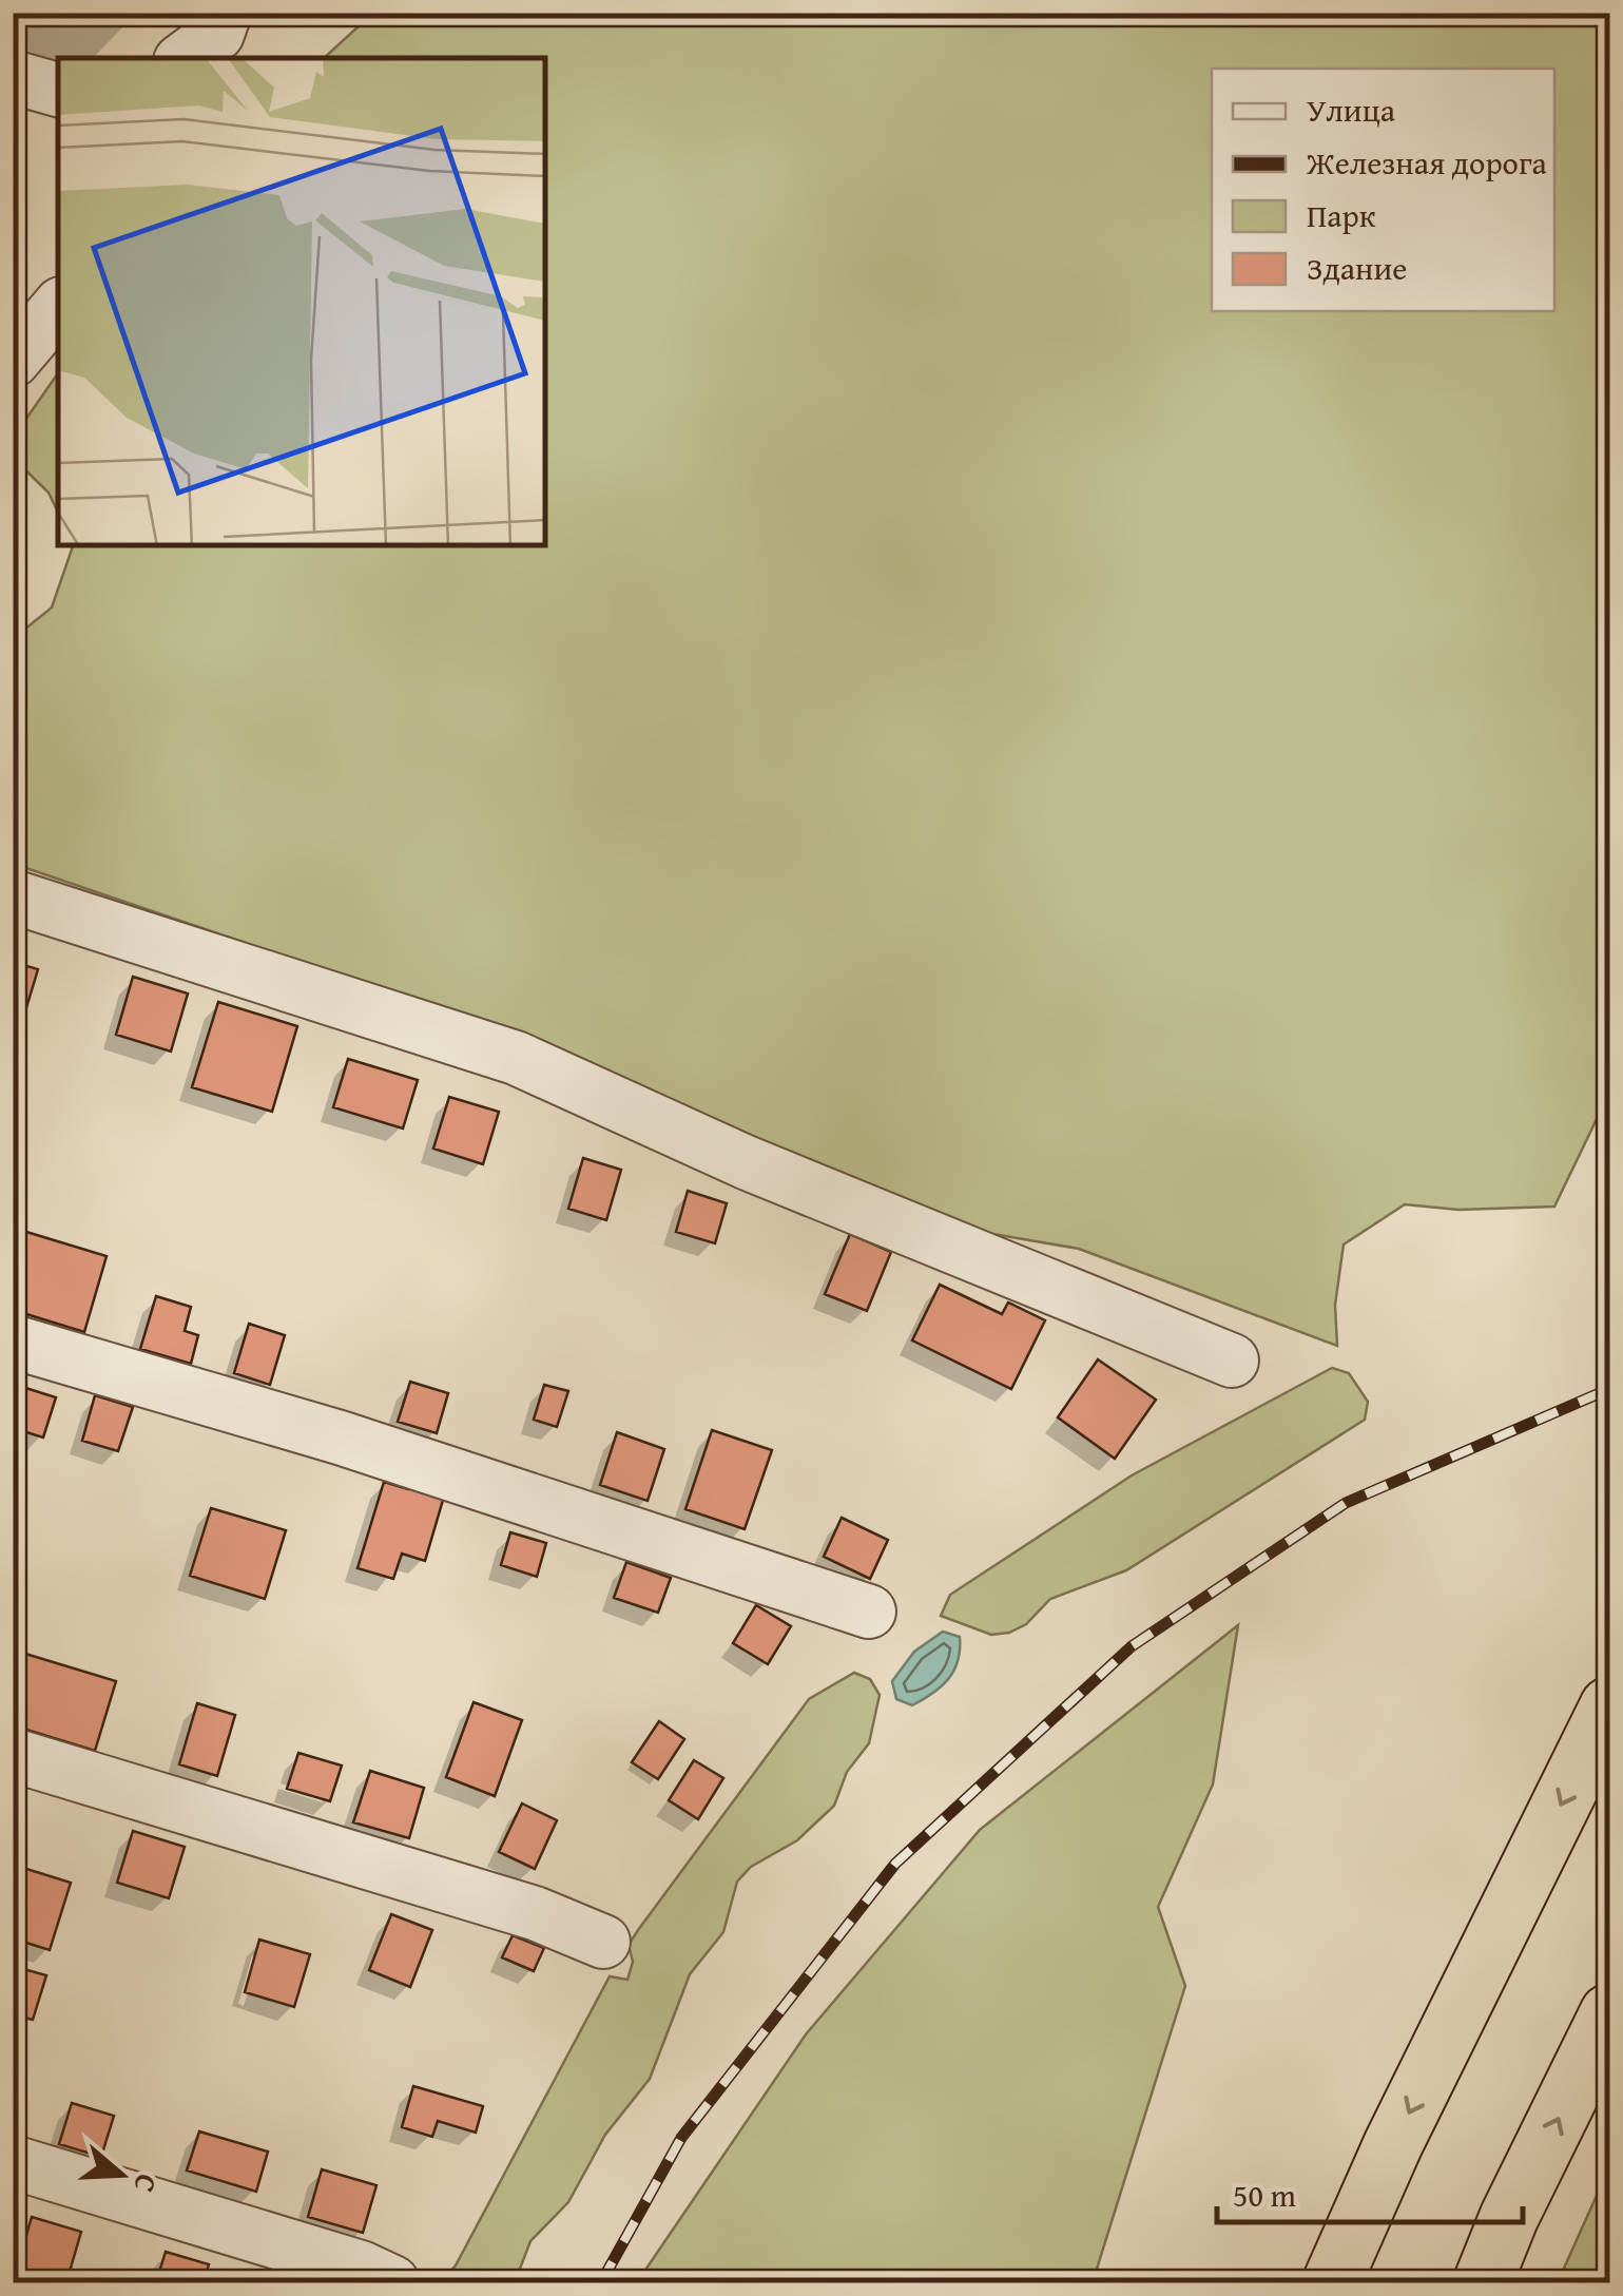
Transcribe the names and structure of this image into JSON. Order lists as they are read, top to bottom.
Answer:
{
  "legend": [
    "Улица",
    "Железная дорога",
    "Парк",
    "Здание"
  ],
  "scale_bar": "50 m",
  "north": "right"
}
